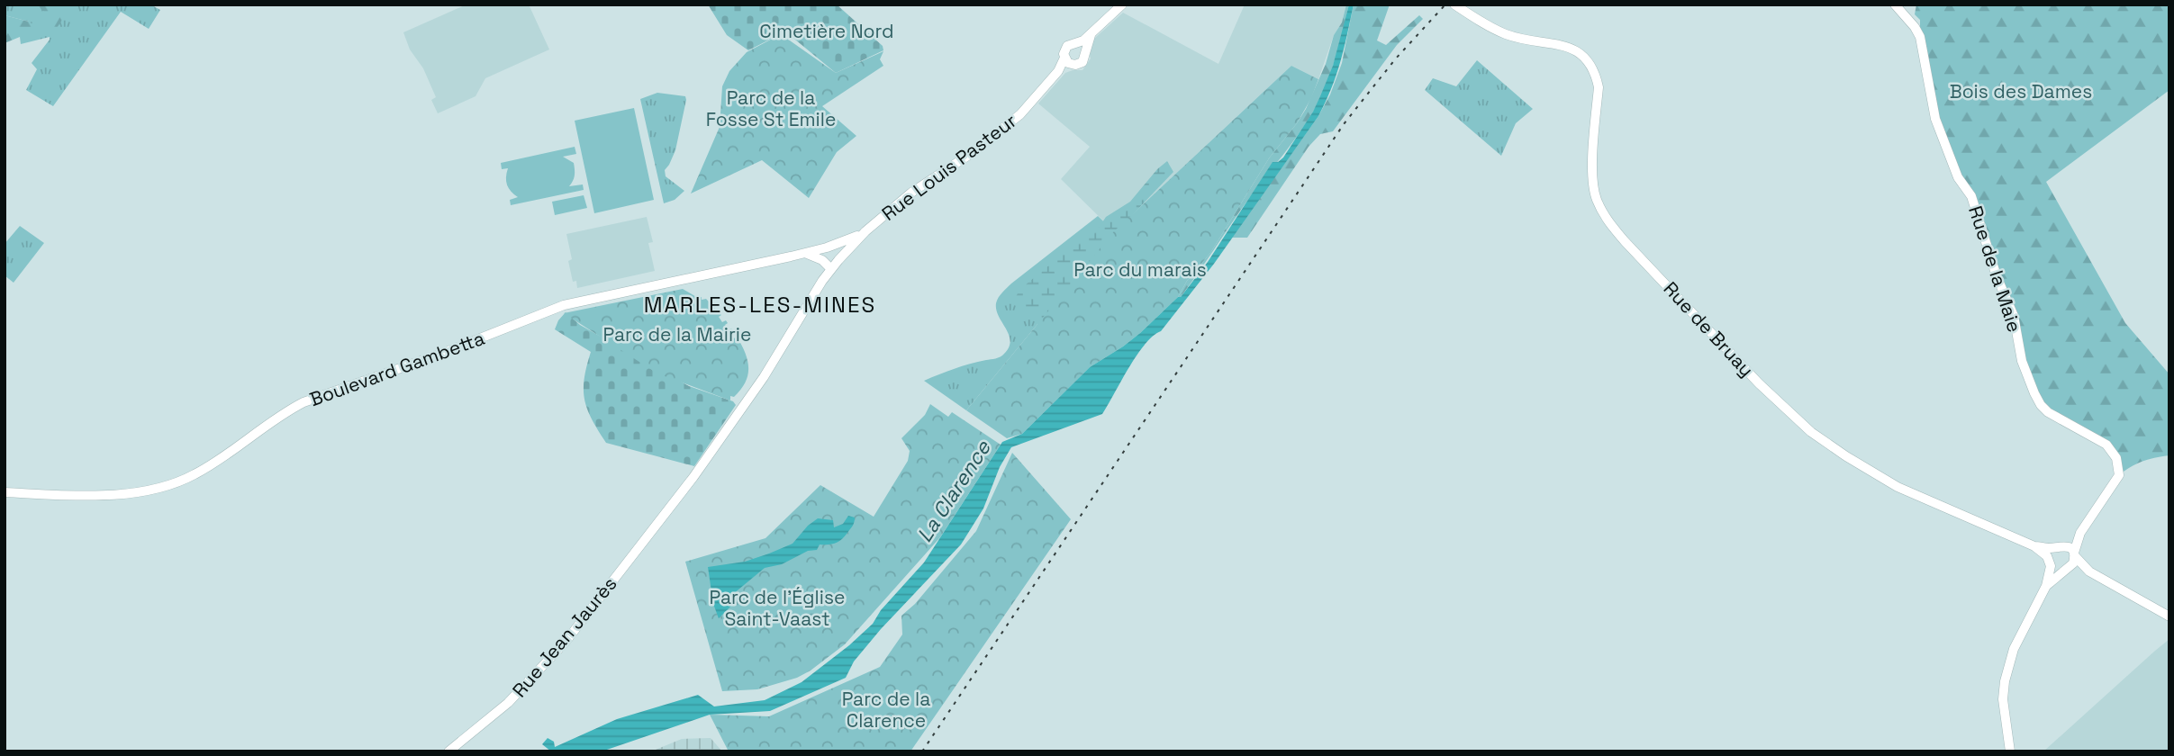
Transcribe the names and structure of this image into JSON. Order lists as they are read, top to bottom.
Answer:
{
  "streets": {
    "main road": [
      "Rue Louis Pasteur",
      "Rue de la Maie",
      "Rue de Bruay",
      "Boulevard Gambetta",
      "Rue Jean Jaurès"
    ]
  },
  "crossings": [
    ["Rue Louis Pasteur", "Boulevard Gambetta"],
    ["Rue Louis Pasteur", "Rue Jean Jaurès"]
  ],
  "districts": ["MARLES-LES-MINES"],
  "water": ["La Clarence"],
  "parks": [
    "Cimetière Nord",
    "Bois des Dames",
    "Parc de la Fosse St Emile",
    "Parc du marais",
    "Parc de la Mairie",
    "Parc de l'Église Saint-Vaast",
    "Parc de la Clarence"
  ]
}
